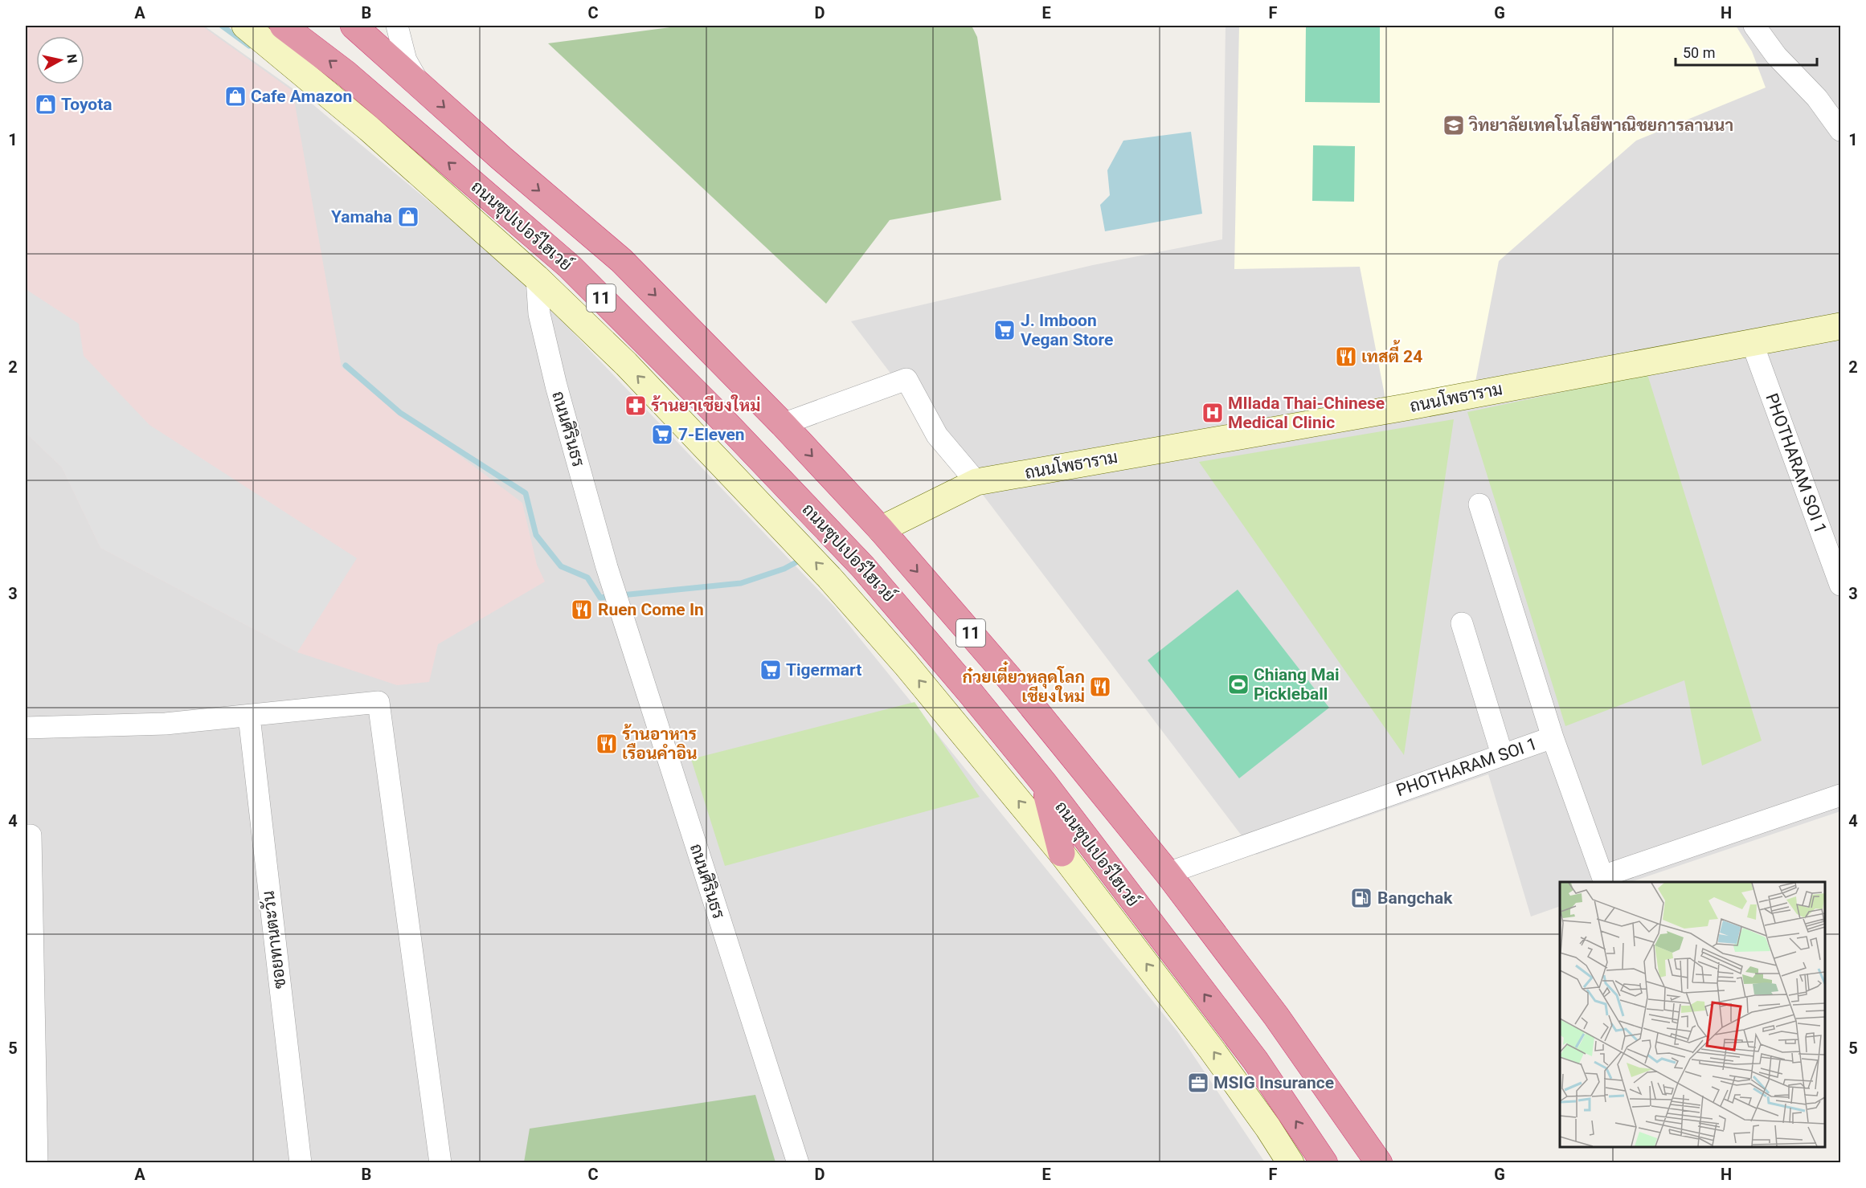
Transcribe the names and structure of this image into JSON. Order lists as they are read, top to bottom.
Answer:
{
  "streets": {
    "highway": ["ถนนซุปเปอร์ไฮเวย์", "11"],
    "main road": ["ถนนโพธาราม"],
    "street": ["ถนนศิรินธร", "PHOTHARAM SOI 1", "ซอยทานตะวัน"]
  },
  "crossings": [
    ["11", "ถนนโพธาราม"],
    ["11", "PHOTHARAM SOI 1"],
    ["ถนนโพธาราม", "PHOTHARAM SOI 1"]
  ],
  "places": {
    "shop": ["Cafe Amazon", "Toyota", "Yamaha"],
    "school or university": ["วิทยาลัยเทคโนโลยีพาณิชยการลานนา"],
    "supermarket": ["J. Imboon Vegan Store", "7-Eleven", "Tigermart"],
    "restaurant": [
      "เทสตี้ 24",
      "Ruen Come In",
      "ก๋วยเตี๋ยวหลุดโลก เชียงใหม่",
      "ร้านอาหาร เรือนคำอิน"
    ],
    "pharmacy": ["ร้านยาเชียงใหม่"],
    "hospital": ["MIlada Thai-Chinese Medical Clinic"],
    "sports": ["Chiang Mai Pickleball"],
    "fuel station": ["Bangchak"],
    "office": ["MSIG Insurance"]
  },
  "scale_bar": "50 m",
  "north": "right",
  "grid": {
    "columns": [
      "A",
      "B",
      "C",
      "D",
      "E",
      "F",
      "G",
      "H"
    ],
    "rows": [
      "1",
      "2",
      "3",
      "4",
      "5"
    ]
  }
}
